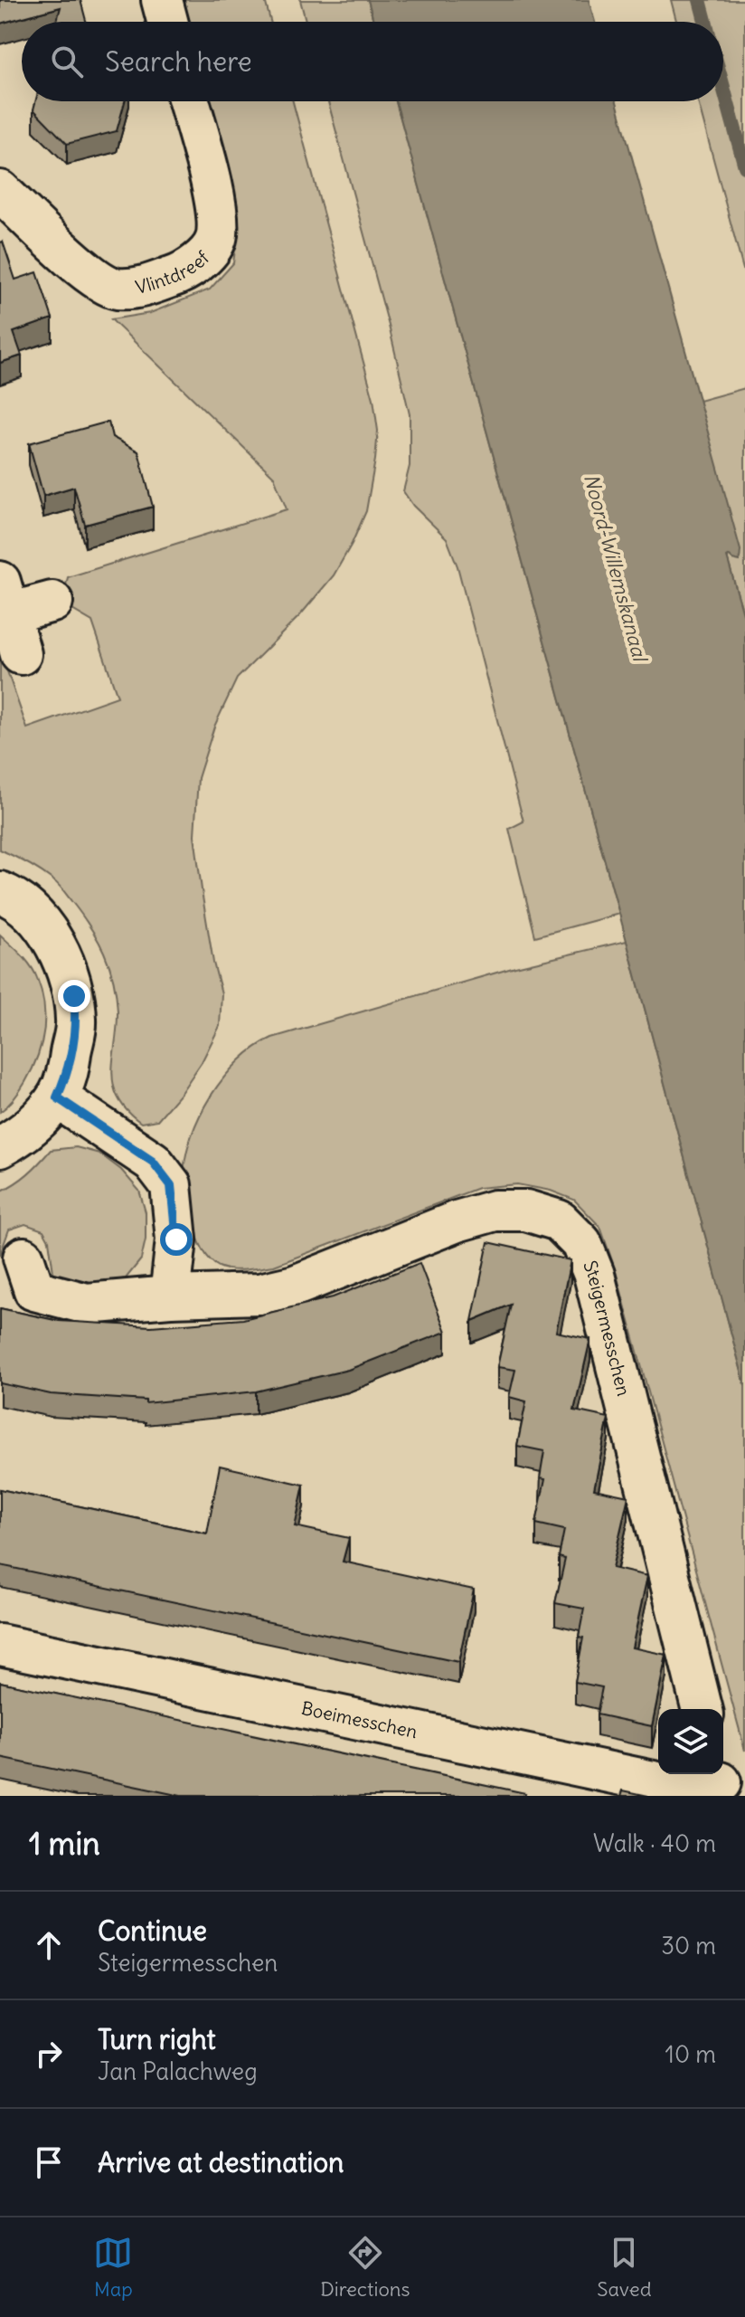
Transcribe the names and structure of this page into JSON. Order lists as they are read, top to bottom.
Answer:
{
  "streets": {
    "street": ["Vlintdreef", "Steigermesschen", "Boeimesschen"]
  },
  "water": ["Noord-Willemskanaal"],
  "page": {
    "search": "Search here",
    "heading": ["1 min", "Walk · 40 m"],
    "list": [
      ["Continue", "Steigermesschen", "30 m"],
      ["Turn right", "Jan Palachweg", "10 m"],
      "Arrive at destination"
    ],
    "nav": ["Map", "Directions", "Saved"]
  }
}
